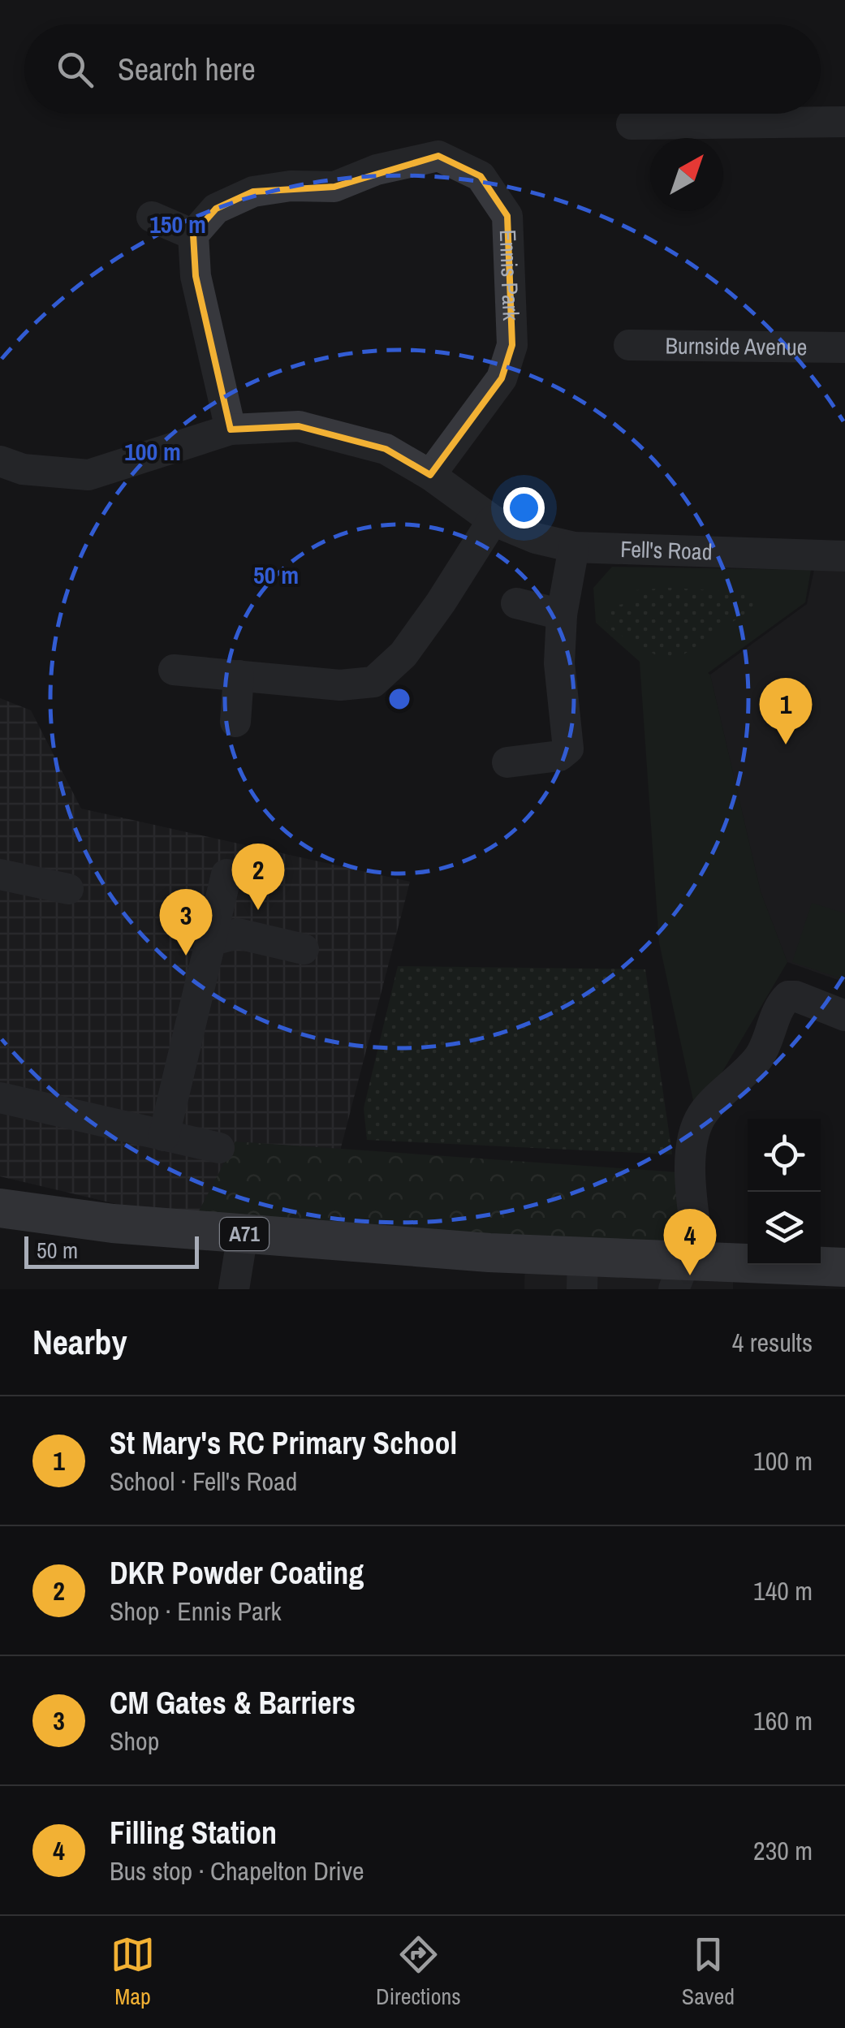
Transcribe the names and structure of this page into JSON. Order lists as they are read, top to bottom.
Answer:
{
  "streets": {
    "main road": ["A71"],
    "street": ["Ennis Park", "Burnside Avenue", "Fell's Road"]
  },
  "scale_bar": "50 m",
  "north": "top right",
  "page": {
    "search": "Search here",
    "pins": [
      "1",
      "2",
      "3",
      "4"
    ],
    "scale": "50 m",
    "heading": ["Nearby", "4 results"],
    "list": [
      {
        "mark": "1",
        "name": "St Mary's RC Primary School",
        "note": "School · Fell's Road",
        "value": "100 m"
      },
      {
        "mark": "2",
        "name": "DKR Powder Coating",
        "note": "Shop · Ennis Park",
        "value": "140 m"
      },
      {
        "mark": "3",
        "name": "CM Gates & Barriers",
        "note": "Shop",
        "value": "160 m"
      },
      {
        "mark": "4",
        "name": "Filling Station",
        "note": "Bus stop · Chapelton Drive",
        "value": "230 m"
      }
    ],
    "nav": ["Map", "Directions", "Saved"]
  },
  "rings": ["150 m", "100 m", "50 m"]
}
